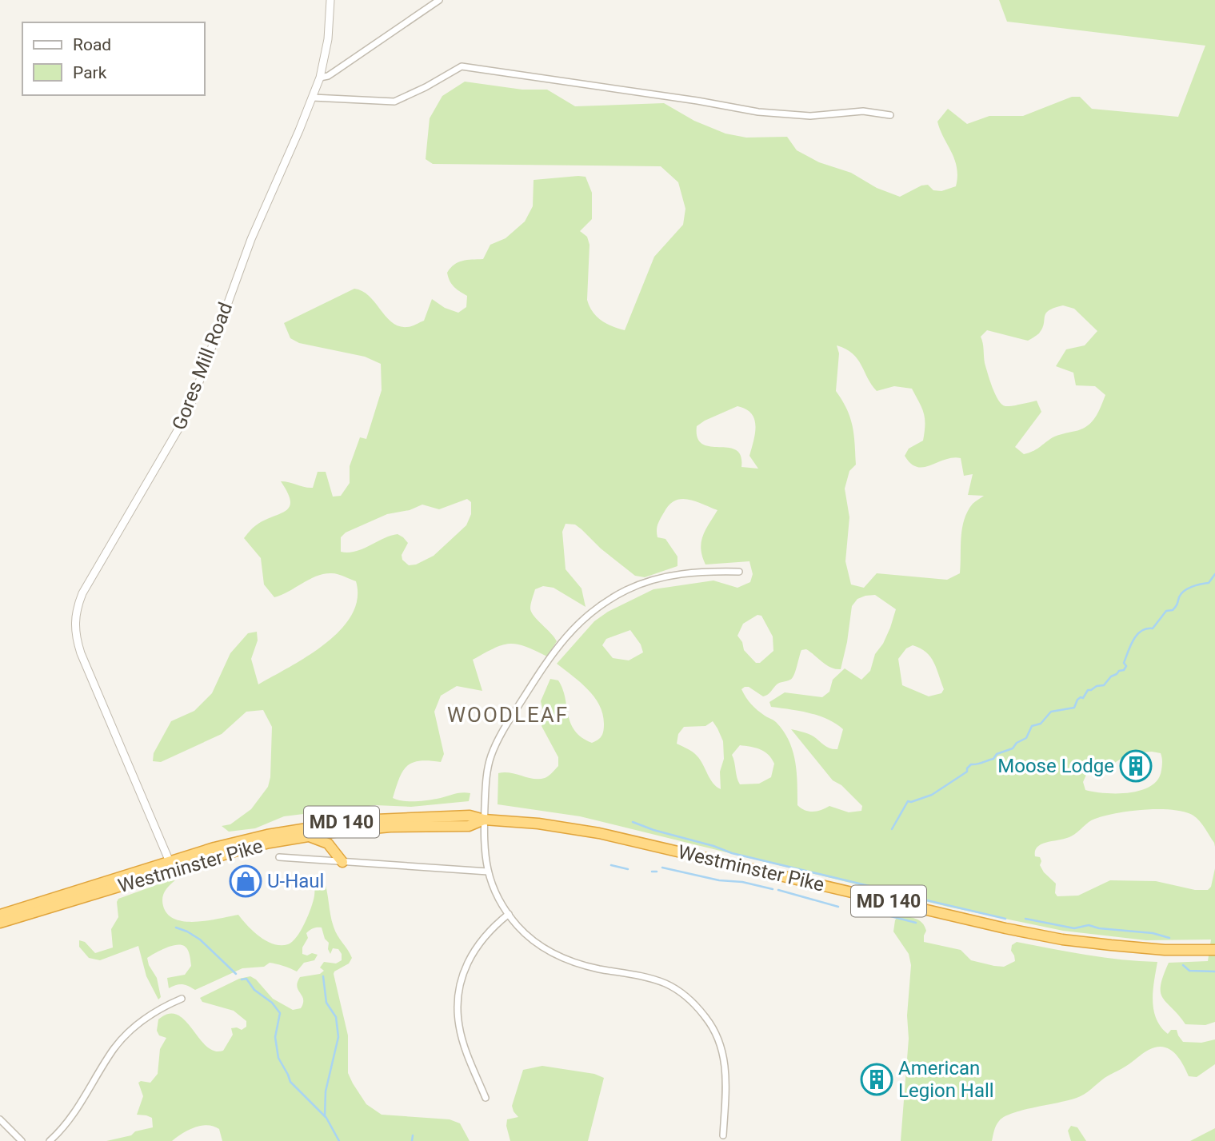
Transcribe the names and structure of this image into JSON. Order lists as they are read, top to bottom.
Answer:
{
  "streets": {
    "highway": ["MD 140", "Westminster Pike"],
    "street": ["Gores Mill Road"]
  },
  "crossings": [
    ["Gores Mill Road", "Westminster Pike"]
  ],
  "districts": ["WOODLEAF"],
  "places": {
    "building": ["Moose Lodge", "American Legion Hall"],
    "shop": ["U-Haul"]
  },
  "legend": ["Road", "Park"]
}
